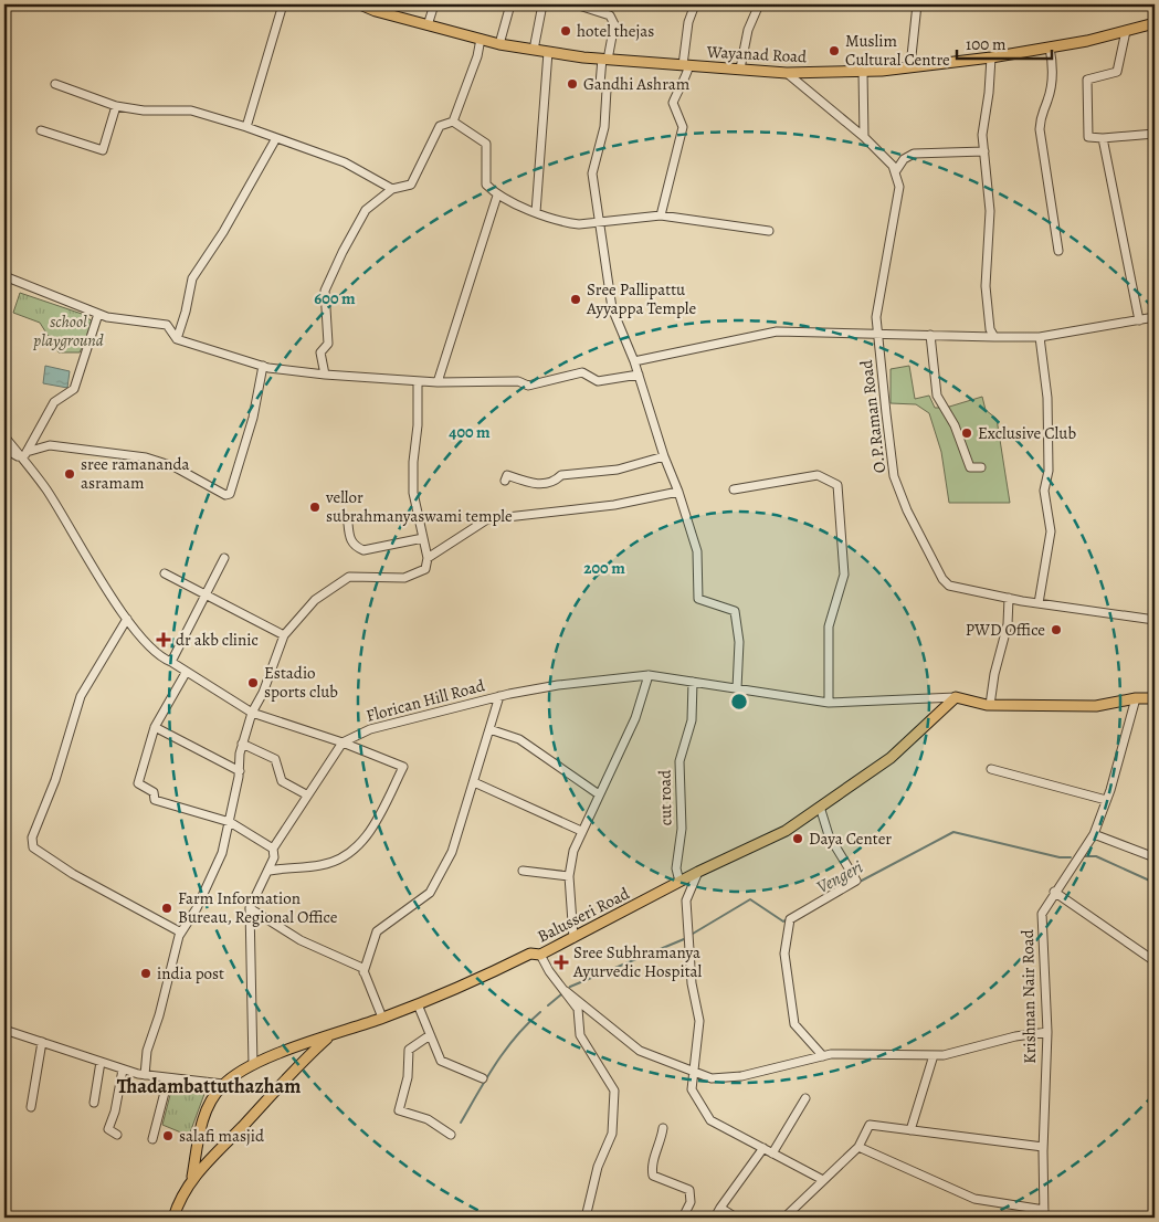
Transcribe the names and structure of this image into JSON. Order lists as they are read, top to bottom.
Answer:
{
  "streets": {
    "main road": ["Wayanad Road", "Balusseri Road"],
    "street": [
      "O.P.Raman Road",
      "Florican Hill Road",
      "cut road",
      "Krishnan Nair Road"
    ]
  },
  "crossings": [
    ["Florican Hill Road", "cut road"],
    ["Florican Hill Road", "Balusseri Road"],
    ["cut road", "Balusseri Road"]
  ],
  "districts": ["Thadambattuthazham"],
  "water": ["Vengeri"],
  "parks": ["school playground"],
  "places": {
    "other": [
      "hotel thejas",
      "Muslim Cultural Centre",
      "Gandhi Ashram",
      "Sree Pallipattu Ayyappa Temple",
      "Exclusive Club",
      "sree ramananda asramam",
      "vellor subrahmanyaswami temple",
      "PWD Office",
      "Estadio sports club",
      "Daya Center",
      "Farm Information Bureau, Regional Office",
      "india post",
      "salafi masjid"
    ],
    "health": ["dr akb clinic", "Sree Subhramanya Ayurvedic Hospital"]
  },
  "scale_bar": "100 m",
  "rings": ["600 m", "400 m", "200 m"]
}
